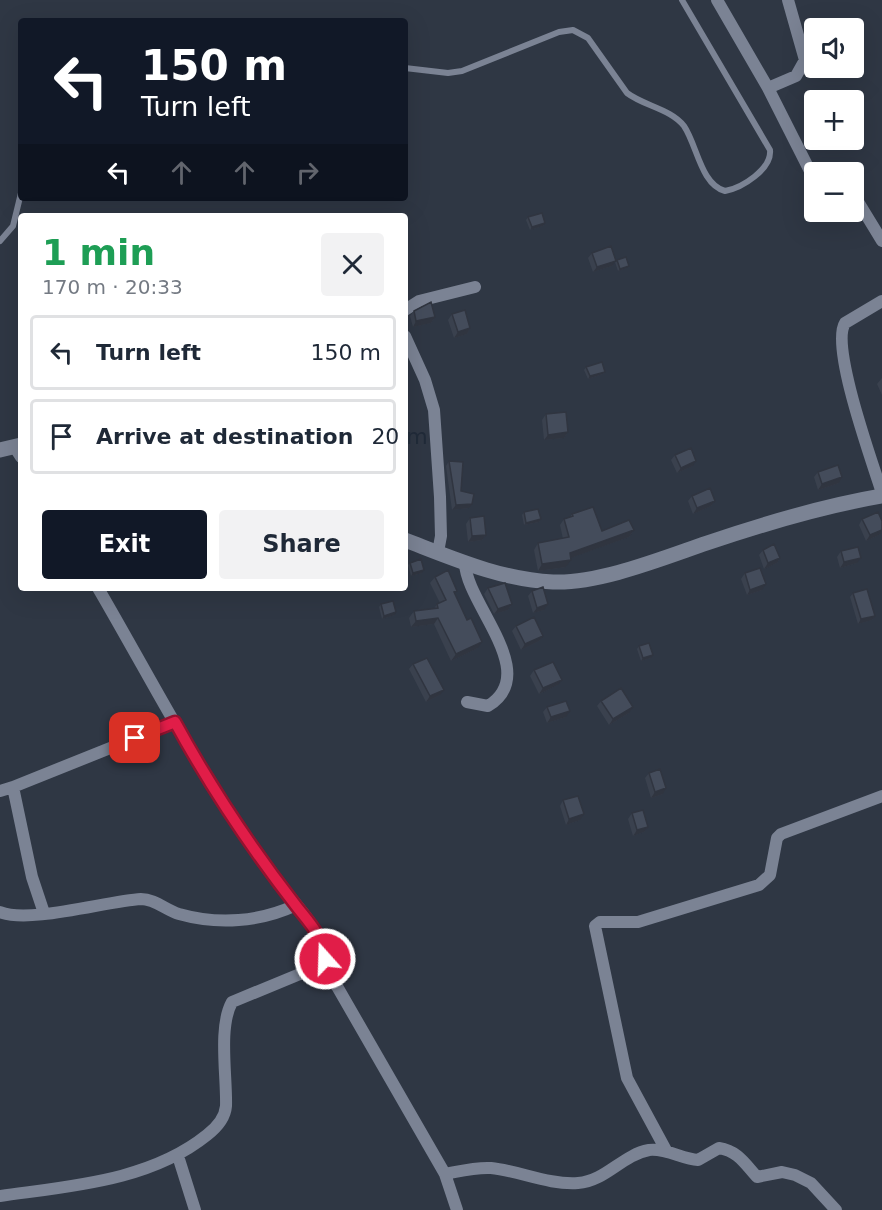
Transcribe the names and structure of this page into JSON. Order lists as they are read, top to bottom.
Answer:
{
  "page": {
    "map_buttons": ["+", "−"],
    "turn": ["150 m", "Turn left"],
    "heading": ["1 min", "170 m · 20:33"],
    "list": [
      {
        "name": "Turn left",
        "value": "150 m"
      },
      {
        "name": "Arrive at destination",
        "value": "20 m"
      }
    ],
    "buttons": ["Exit", "Share"]
  }
}
